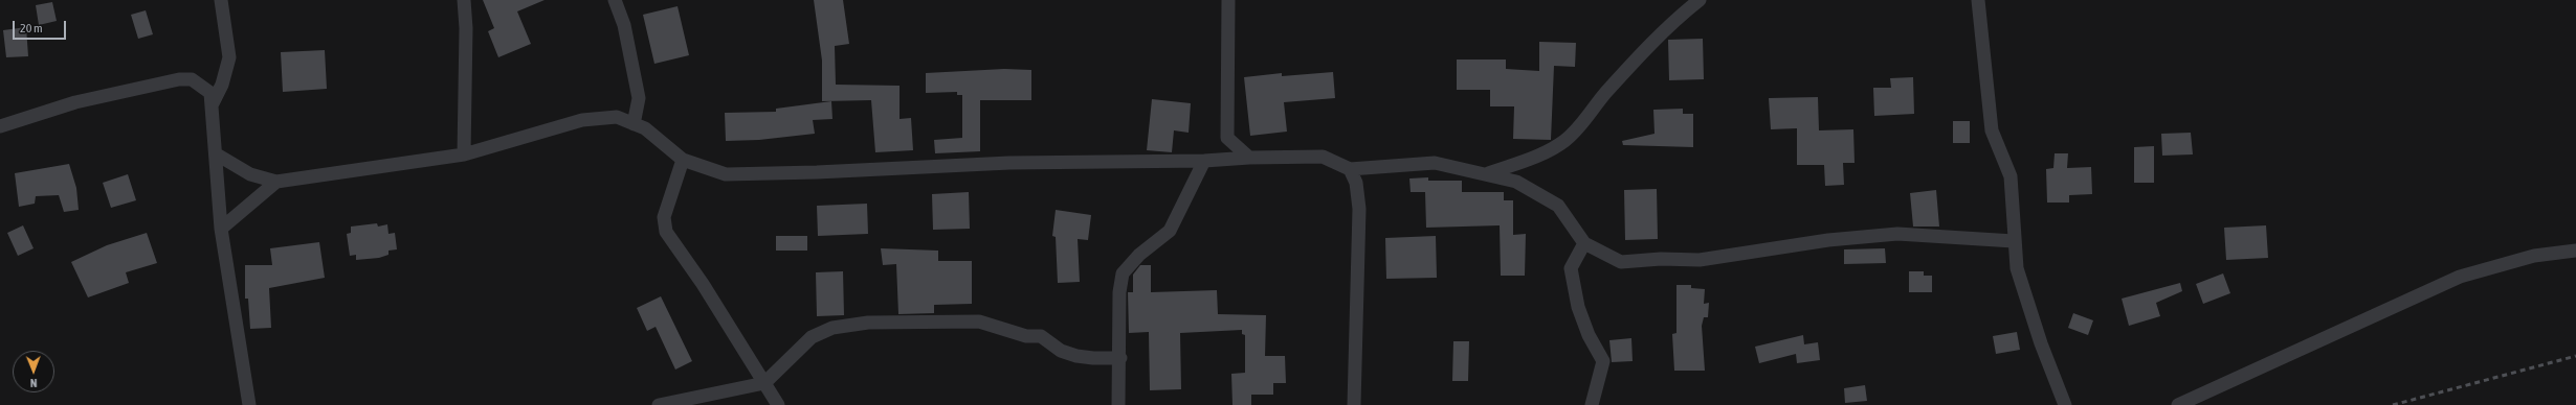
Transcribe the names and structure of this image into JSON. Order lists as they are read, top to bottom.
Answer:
{
  "scale_bar": "20 m",
  "north": "bottom"
}
